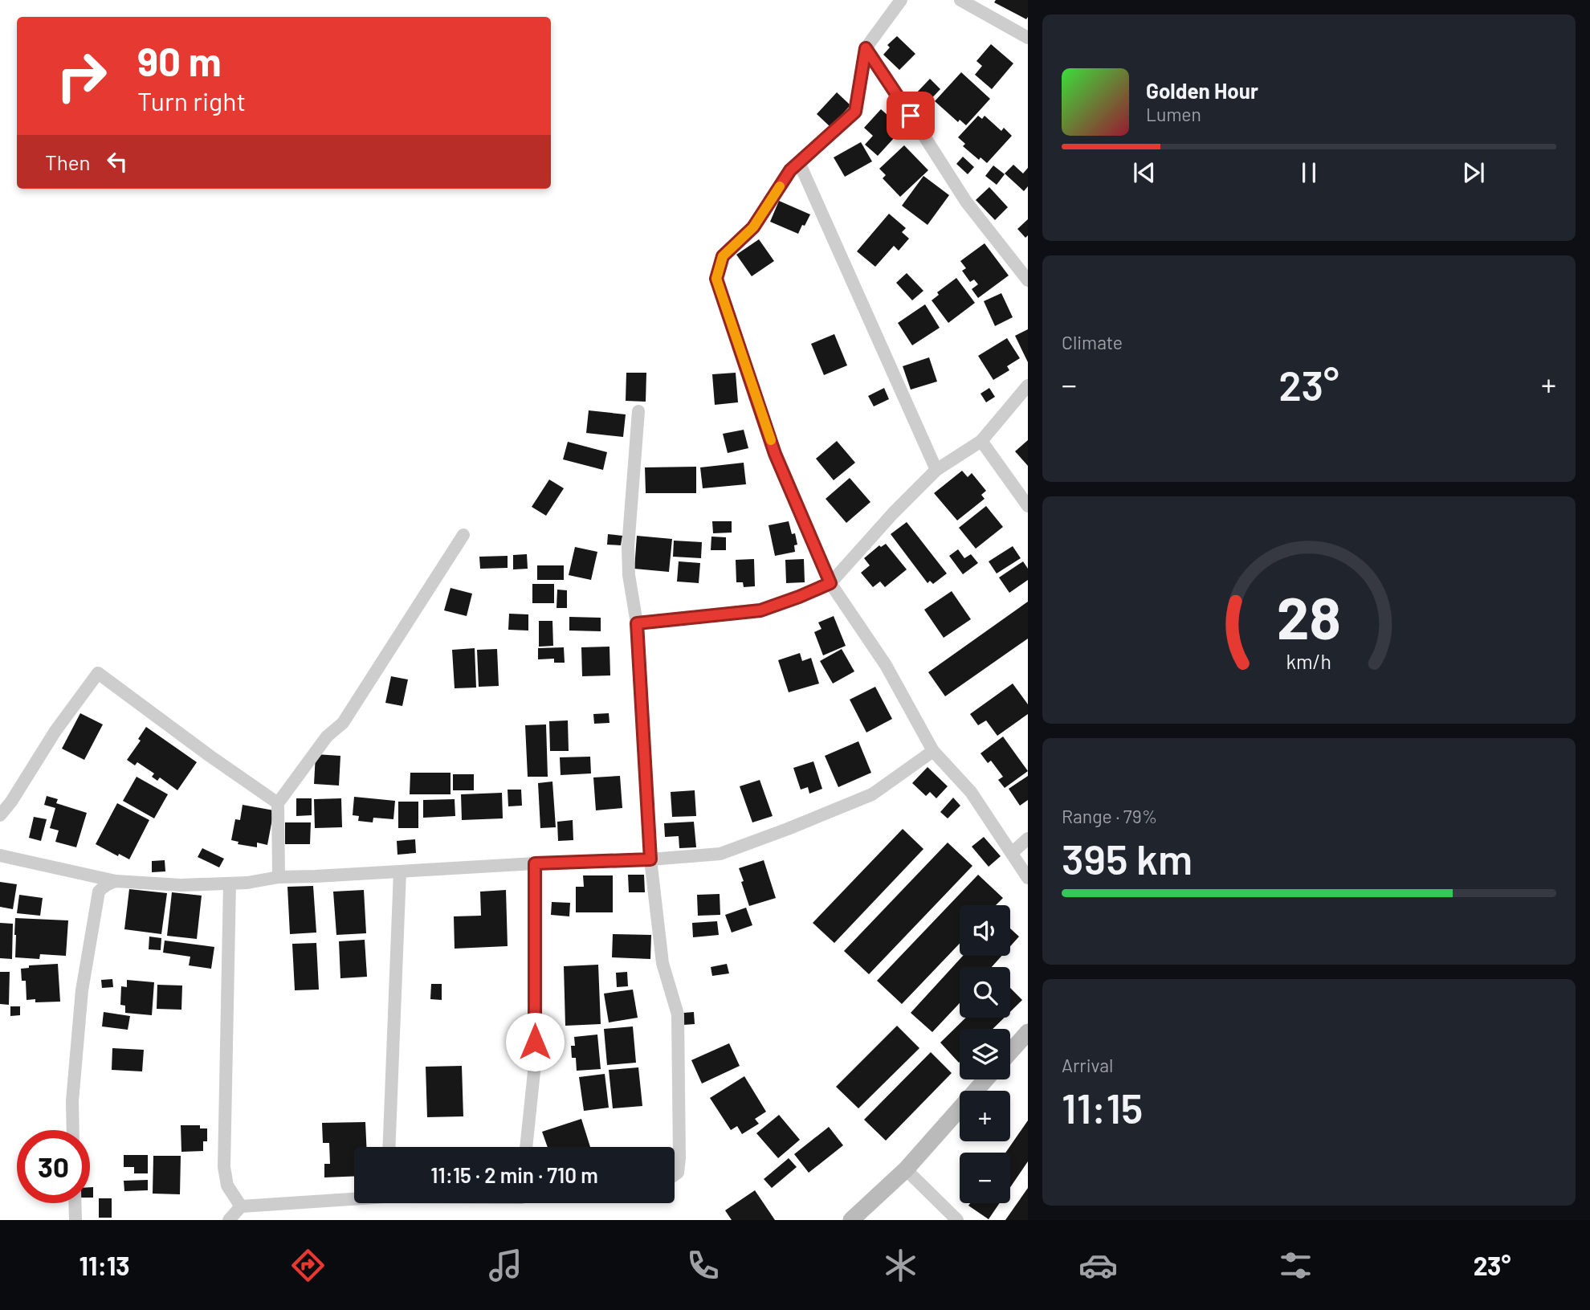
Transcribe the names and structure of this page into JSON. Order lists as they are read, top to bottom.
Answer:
{
  "page": {
    "turn": ["90 m", "Turn right"],
    "song": ["Golden Hour", "Lumen"],
    "then": "Then",
    "tile": [
      "Climate",
      ["Range · 79%", "395 km"],
      ["Arrival", "11:15"]
    ],
    "heat": ["−", "23°", "+"],
    "map_buttons": ["+", "−"],
    "limit": "30",
    "trip": "11:15 · 2 min · 710 m",
    "tabs": ["11:13", "23°"],
    "gauge": ["28", "km/h"]
  }
}
